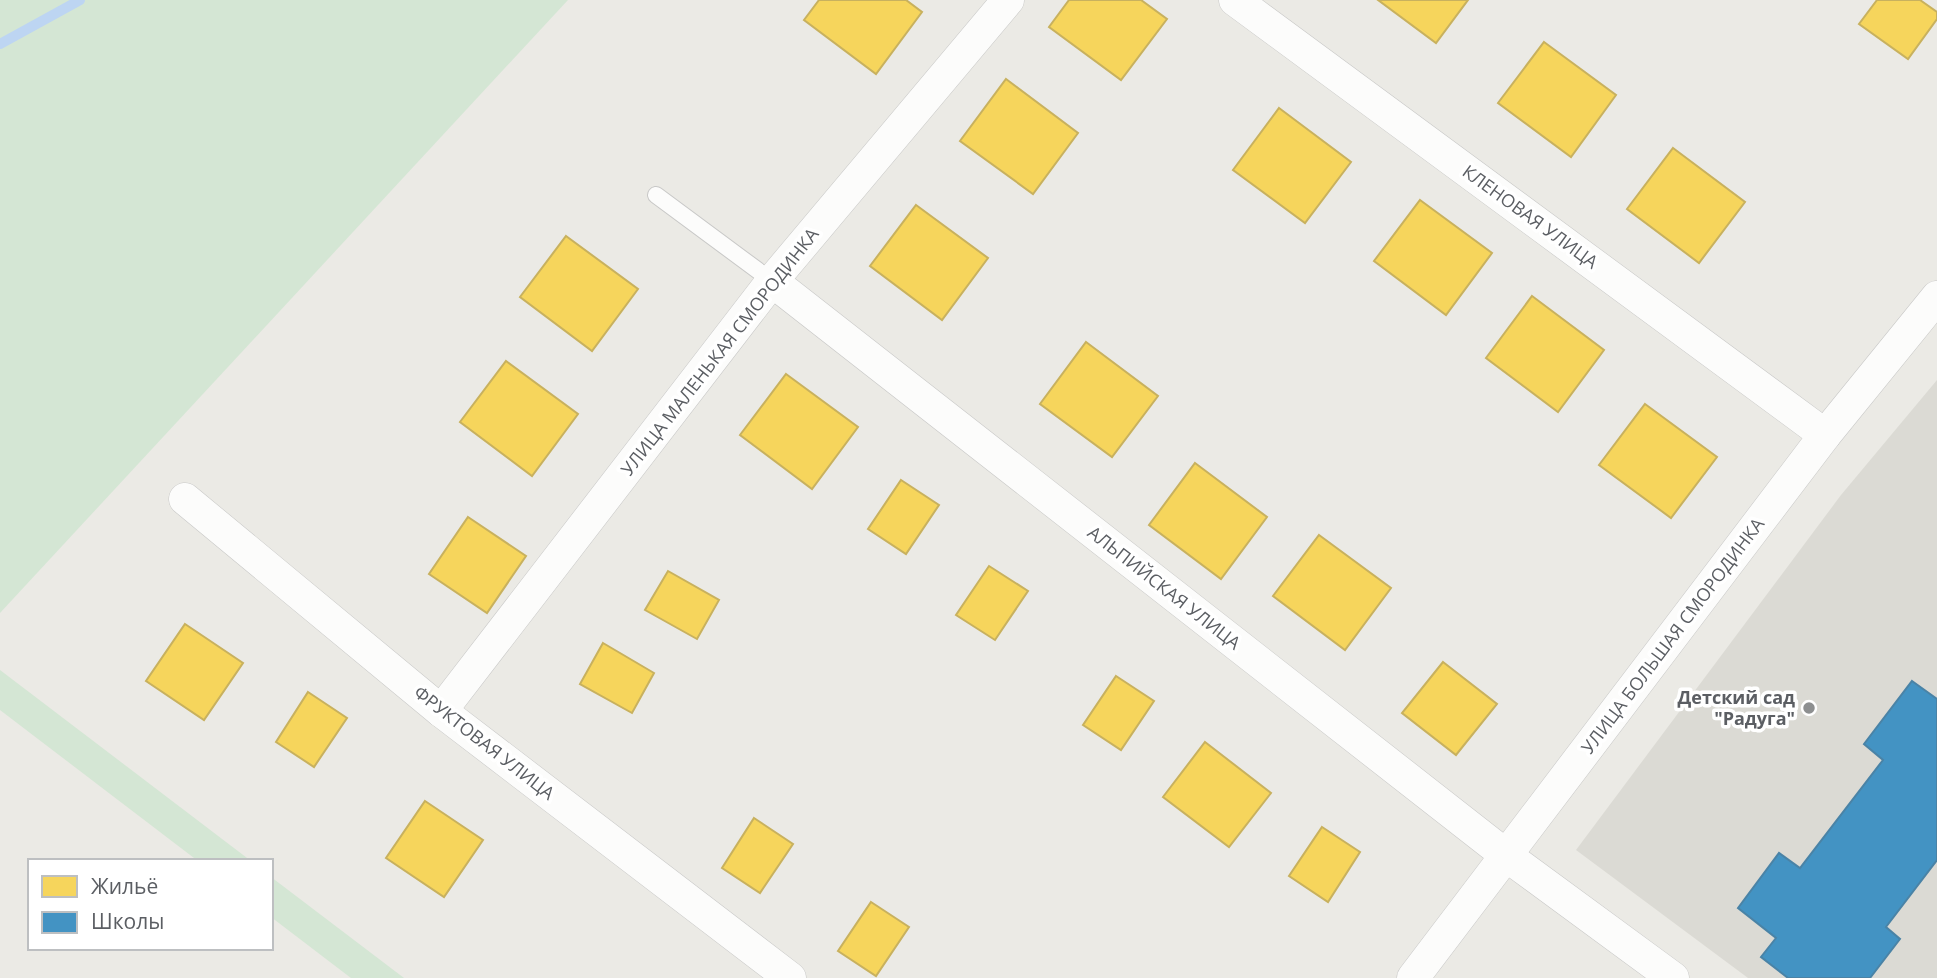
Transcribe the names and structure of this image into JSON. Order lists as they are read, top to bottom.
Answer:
{
  "streets": {
    "street": [
      "КЛЕНОВАЯ УЛИЦА",
      "УЛИЦА МАЛЕНЬКАЯ СМОРОДИНКА",
      "АЛЬПИЙСКАЯ УЛИЦА",
      "УЛИЦА БОЛЬШАЯ СМОРОДИНКА",
      "ФРУКТОВАЯ УЛИЦА"
    ]
  },
  "crossings": [
    ["КЛЕНОВАЯ УЛИЦА", "УЛИЦА БОЛЬШАЯ СМОРОДИНКА"],
    ["УЛИЦА МАЛЕНЬКАЯ СМОРОДИНКА", "АЛЬПИЙСКАЯ УЛИЦА"],
    ["УЛИЦА МАЛЕНЬКАЯ СМОРОДИНКА", "ФРУКТОВАЯ УЛИЦА"],
    ["АЛЬПИЙСКАЯ УЛИЦА", "УЛИЦА БОЛЬШАЯ СМОРОДИНКА"]
  ],
  "places": ["Детский сад \"Радуга\""],
  "legend": ["Жильё", "Школы"]
}
